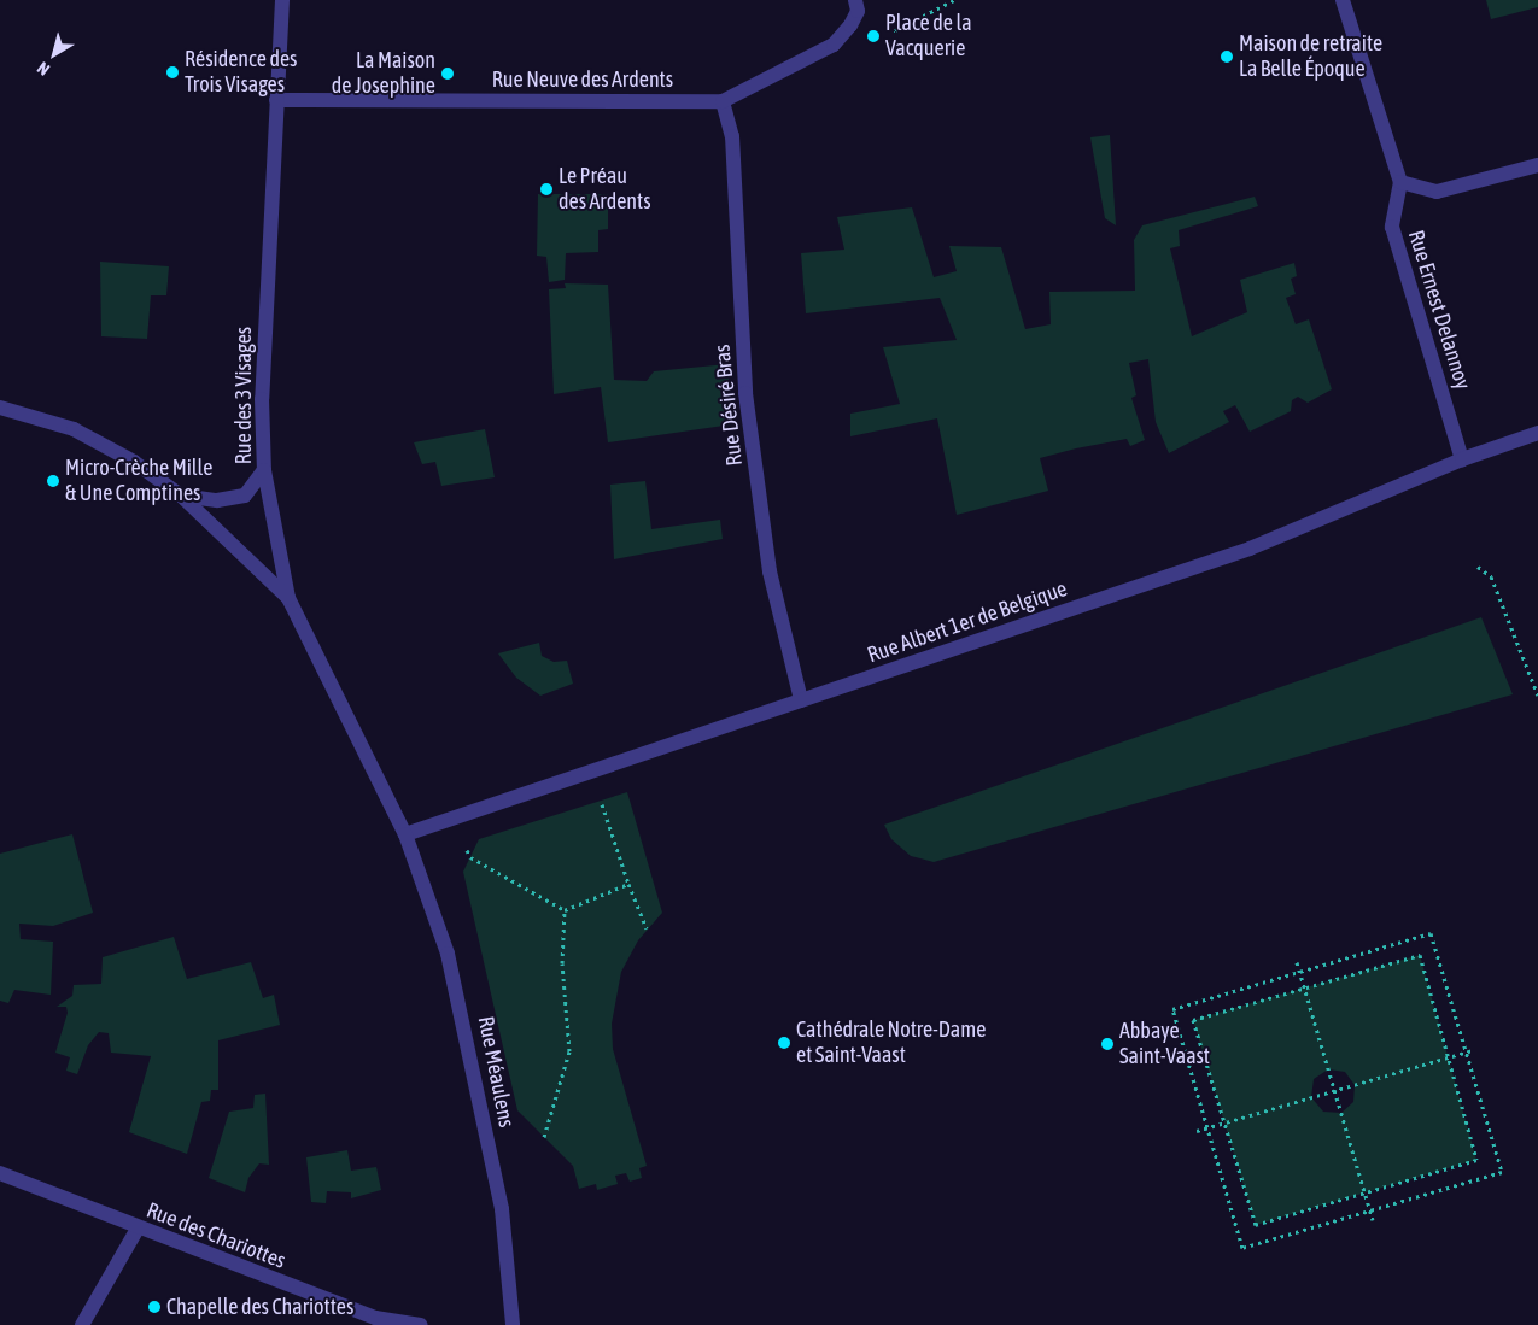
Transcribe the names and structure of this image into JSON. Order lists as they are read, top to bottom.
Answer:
{
  "streets": {
    "street": [
      "Rue Neuve des Ardents",
      "Rue Ernest Delannoy",
      "Rue des 3 Visages",
      "Rue Désiré Bras",
      "Rue Albert 1er de Belgique",
      "Rue Méaulens",
      "Rue des Chariottes"
    ]
  },
  "crossings": [
    ["Rue Neuve des Ardents", "Rue des 3 Visages"],
    ["Rue Neuve des Ardents", "Rue Désiré Bras"],
    ["Rue Ernest Delannoy", "Rue Albert 1er de Belgique"],
    ["Rue des 3 Visages", "Rue Albert 1er de Belgique"],
    ["Rue des 3 Visages", "Rue Méaulens"],
    ["Rue Désiré Bras", "Rue Albert 1er de Belgique"],
    ["Rue Albert 1er de Belgique", "Rue Méaulens"]
  ],
  "places": [
    "Place de la Vacquerie",
    "Maison de retraite La Belle Époque",
    "Résidence des Trois Visages",
    "La Maison de Josephine",
    "Le Préau des Ardents",
    "Micro-Crèche Mille & Une Comptines",
    "Cathédrale Notre-Dame et Saint-Vaast",
    "Abbaye Saint-Vaast",
    "Chapelle des Chariottes"
  ],
  "north": "bottom left"
}
